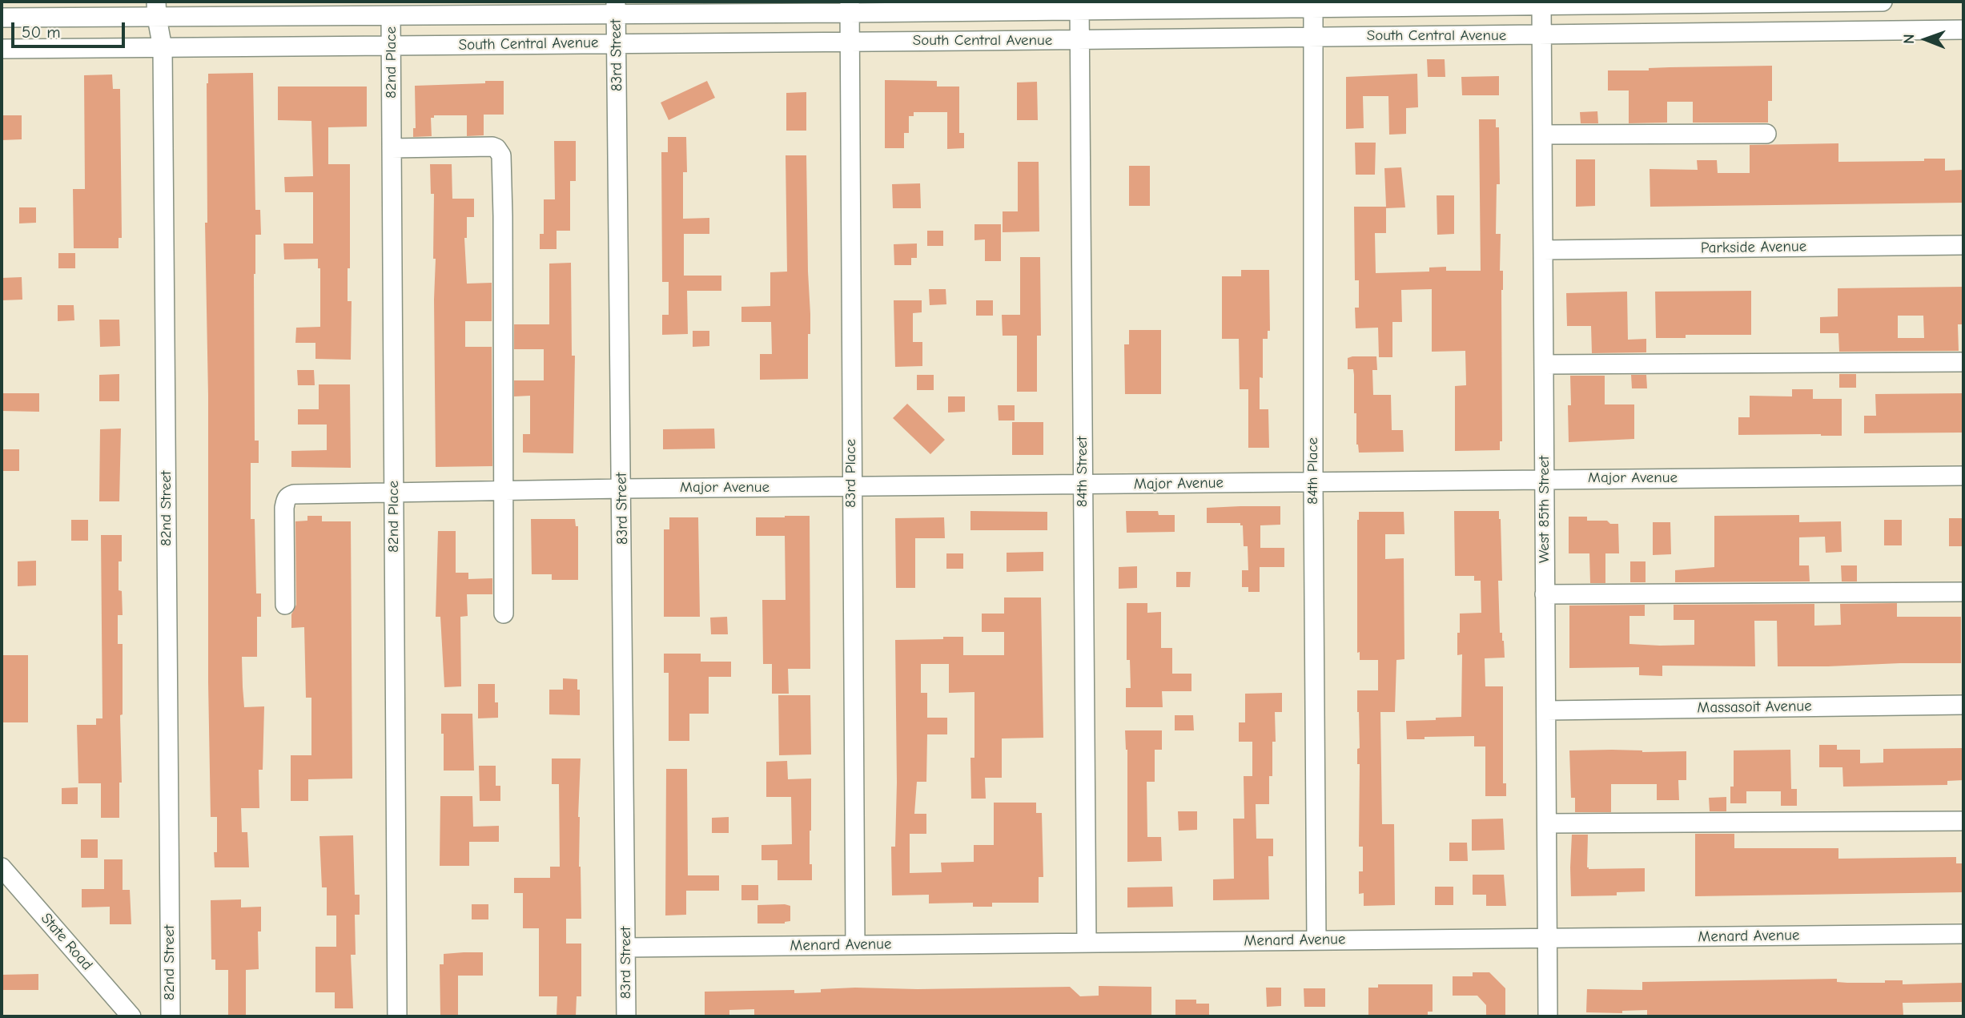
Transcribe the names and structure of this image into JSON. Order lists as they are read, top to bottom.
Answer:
{
  "streets": {
    "street": [
      "South Central Avenue",
      "83rd Street",
      "82nd Place",
      "Parkside Avenue",
      "84th Place",
      "84th Street",
      "83rd Place",
      "Major Avenue",
      "82nd Street",
      "West 85th Street",
      "Massasoit Avenue",
      "Menard Avenue",
      "State Road"
    ]
  },
  "crossings": [
    ["South Central Avenue", "83rd Street"],
    ["South Central Avenue", "82nd Place"],
    ["South Central Avenue", "84th Place"],
    ["South Central Avenue", "84th Street"],
    ["South Central Avenue", "83rd Place"],
    ["South Central Avenue", "82nd Street"],
    ["South Central Avenue", "West 85th Street"],
    ["83rd Street", "Major Avenue"],
    ["83rd Street", "Menard Avenue"],
    ["82nd Place", "Major Avenue"],
    ["Parkside Avenue", "West 85th Street"],
    ["84th Place", "Major Avenue"],
    ["84th Place", "Menard Avenue"],
    ["84th Street", "Major Avenue"],
    ["84th Street", "Menard Avenue"],
    ["83rd Place", "Major Avenue"],
    ["83rd Place", "Menard Avenue"],
    ["Major Avenue", "West 85th Street"],
    ["West 85th Street", "Massasoit Avenue"],
    ["West 85th Street", "Menard Avenue"]
  ],
  "scale_bar": "50 m",
  "north": "left"
}
